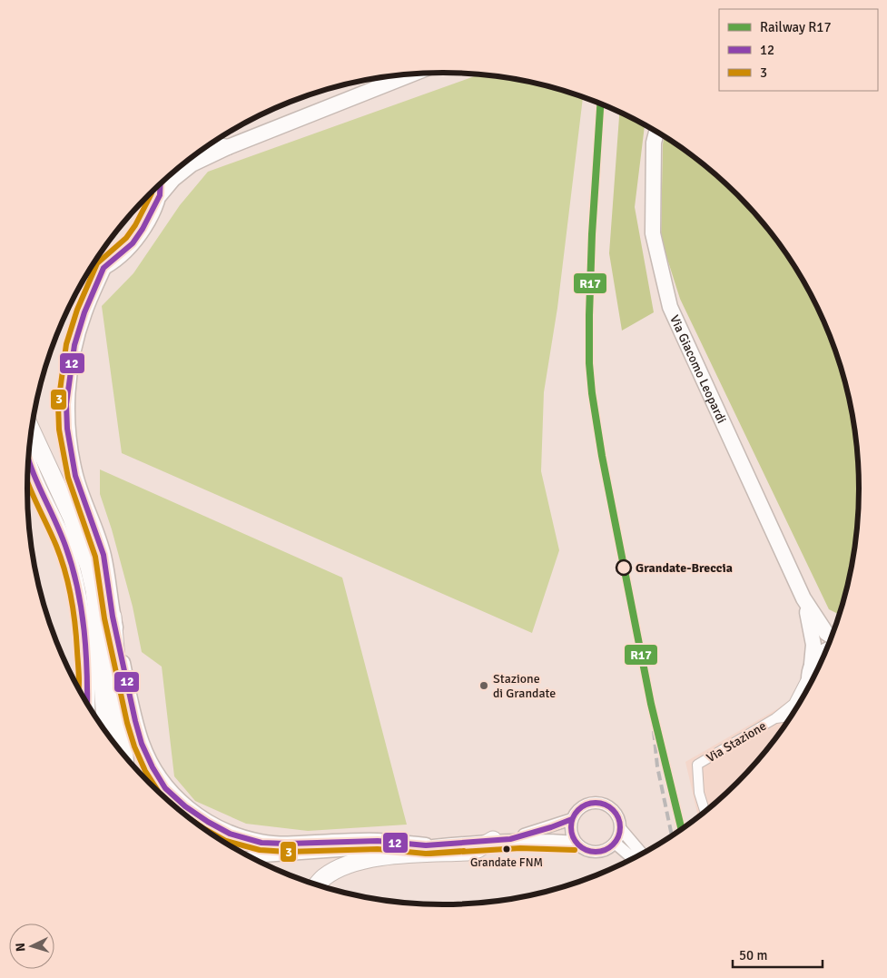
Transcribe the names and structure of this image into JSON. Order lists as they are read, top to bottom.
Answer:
{
  "streets": {
    "main road": ["Via Giacomo Leopardi"],
    "street": ["Via Stazione"]
  },
  "crossings": [
    ["Via Giacomo Leopardi", "Via Stazione"]
  ],
  "places": ["Grandate-Breccia", "Stazione di Grandate", "Grandate FNM"],
  "lines": ["rail line R17", "transit line 12", "transit line 3"],
  "legend": ["Railway R17", "12", "3"],
  "scale_bar": "50 m",
  "north": "left"
}
